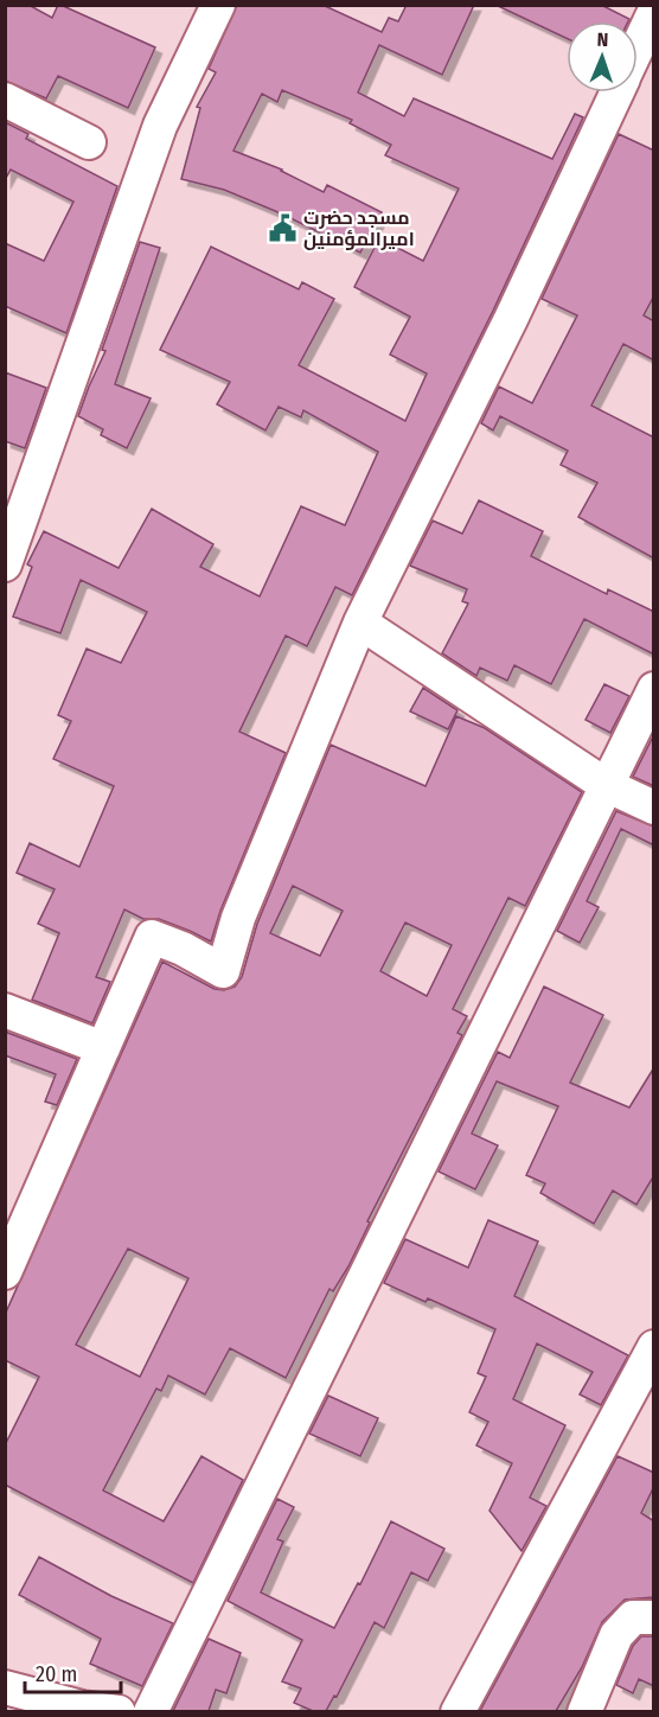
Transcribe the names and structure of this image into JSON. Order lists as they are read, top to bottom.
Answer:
{
  "places": {
    "public building": ["مسجد حضرت امیرالمؤمنین"]
  },
  "scale_bar": "20 m",
  "north": "top"
}
